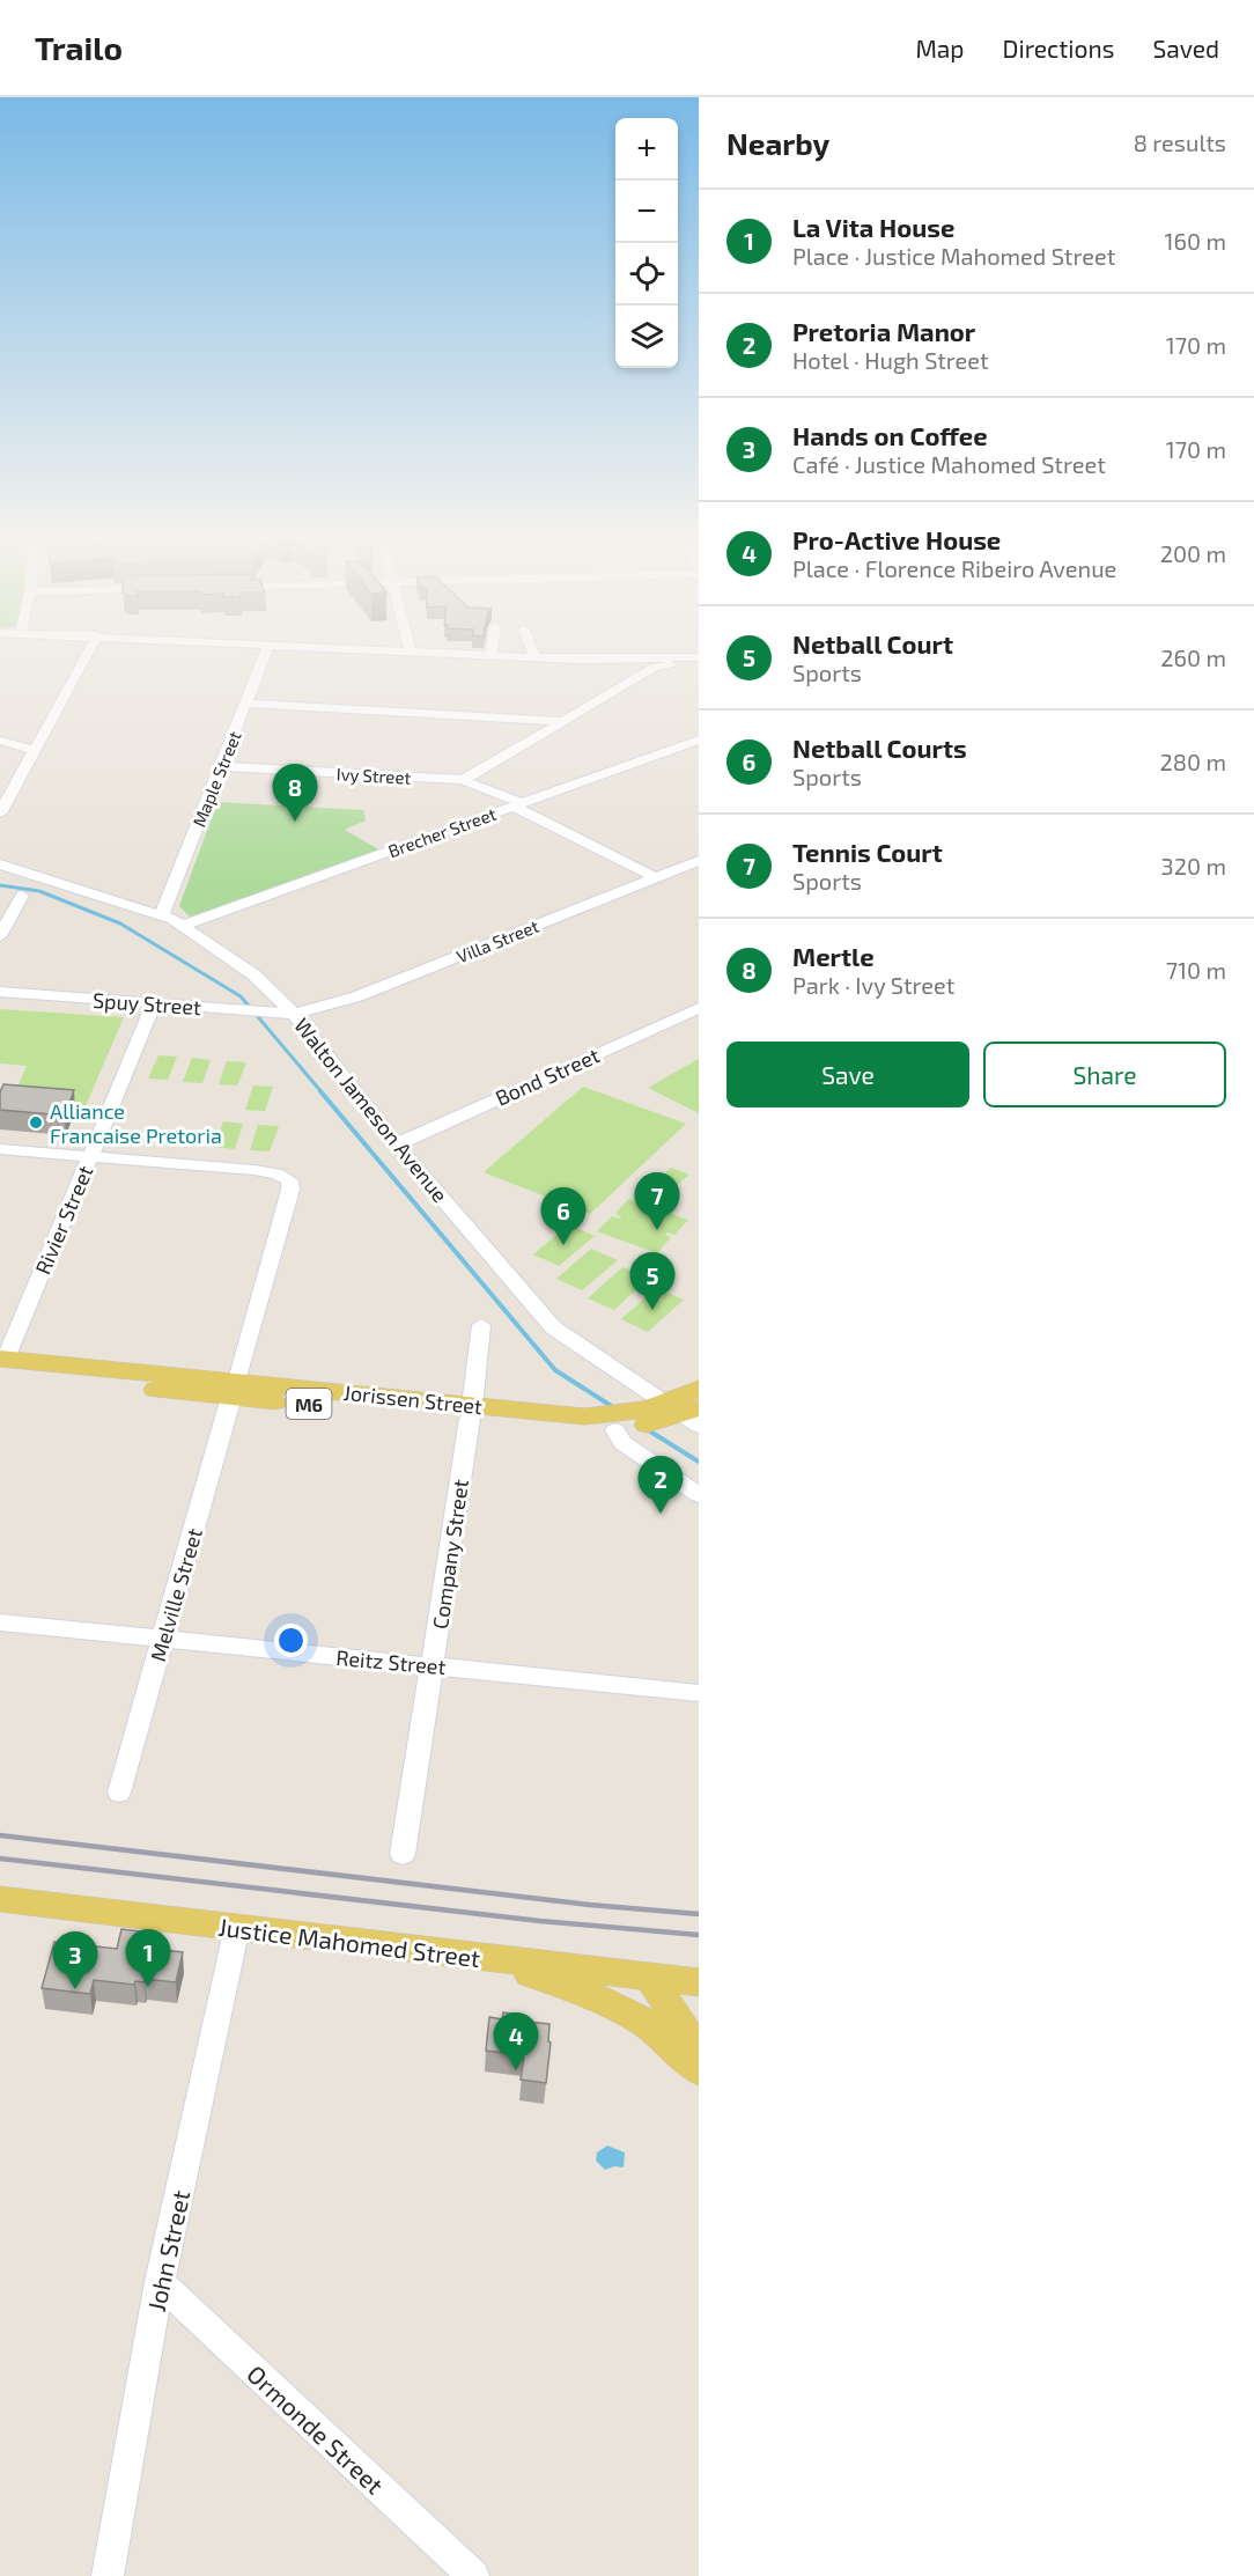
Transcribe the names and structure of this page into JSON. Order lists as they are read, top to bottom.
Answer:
{
  "streets": {
    "main road": ["Jorissen Street", "M6", "Justice Mahomed Street"],
    "street": [
      "Ivy Street",
      "Maple Street",
      "Brecher Street",
      "Villa Street",
      "Spuy Street",
      "Bond Street",
      "Walton Jameson Avenue",
      "Rivier Street",
      "Company Street",
      "Melville Street",
      "Reitz Street",
      "John Street",
      "Ormonde Street"
    ]
  },
  "crossings": [
    ["Ivy Street", "Maple Street"],
    ["Ivy Street", "Brecher Street"],
    ["Ivy Street", "Villa Street"],
    ["Maple Street", "Walton Jameson Avenue"],
    ["Brecher Street", "Walton Jameson Avenue"],
    ["Villa Street", "Spuy Street"],
    ["Villa Street", "Walton Jameson Avenue"],
    ["Spuy Street", "Walton Jameson Avenue"],
    ["Spuy Street", "Rivier Street"],
    ["Bond Street", "Walton Jameson Avenue"],
    ["Walton Jameson Avenue", "Jorissen Street"],
    ["Rivier Street", "Jorissen Street"],
    ["Rivier Street", "Melville Street"],
    ["Jorissen Street", "Company Street"],
    ["Jorissen Street", "Melville Street"],
    ["Company Street", "Reitz Street"],
    ["Melville Street", "Reitz Street"],
    ["Justice Mahomed Street", "John Street"],
    ["John Street", "Ormonde Street"]
  ],
  "places": ["Alliance Francaise Pretoria"],
  "page": {
    "header": "Trailo",
    "nav": ["Map", "Directions", "Saved"],
    "heading": ["Nearby", "8 results"],
    "map_buttons": ["+", "−"],
    "list": [
      {
        "mark": "1",
        "name": "La Vita House",
        "note": "Place · Justice Mahomed Street",
        "value": "160 m"
      },
      {
        "mark": "2",
        "name": "Pretoria Manor",
        "note": "Hotel · Hugh Street",
        "value": "170 m"
      },
      {
        "mark": "3",
        "name": "Hands on Coffee",
        "note": "Café · Justice Mahomed Street",
        "value": "170 m"
      },
      {
        "mark": "4",
        "name": "Pro-Active House",
        "note": "Place · Florence Ribeiro Avenue",
        "value": "200 m"
      },
      {
        "mark": "5",
        "name": "Netball Court",
        "note": "Sports",
        "value": "260 m"
      },
      {
        "mark": "6",
        "name": "Netball Courts",
        "note": "Sports",
        "value": "280 m"
      },
      {
        "mark": "7",
        "name": "Tennis Court",
        "note": "Sports",
        "value": "320 m"
      },
      {
        "mark": "8",
        "name": "Mertle",
        "note": "Park · Ivy Street",
        "value": "710 m"
      }
    ],
    "pins": [
      "8",
      "7",
      "6",
      "5",
      "2",
      "1",
      "3",
      "4"
    ],
    "buttons": ["Save", "Share"]
  }
}
